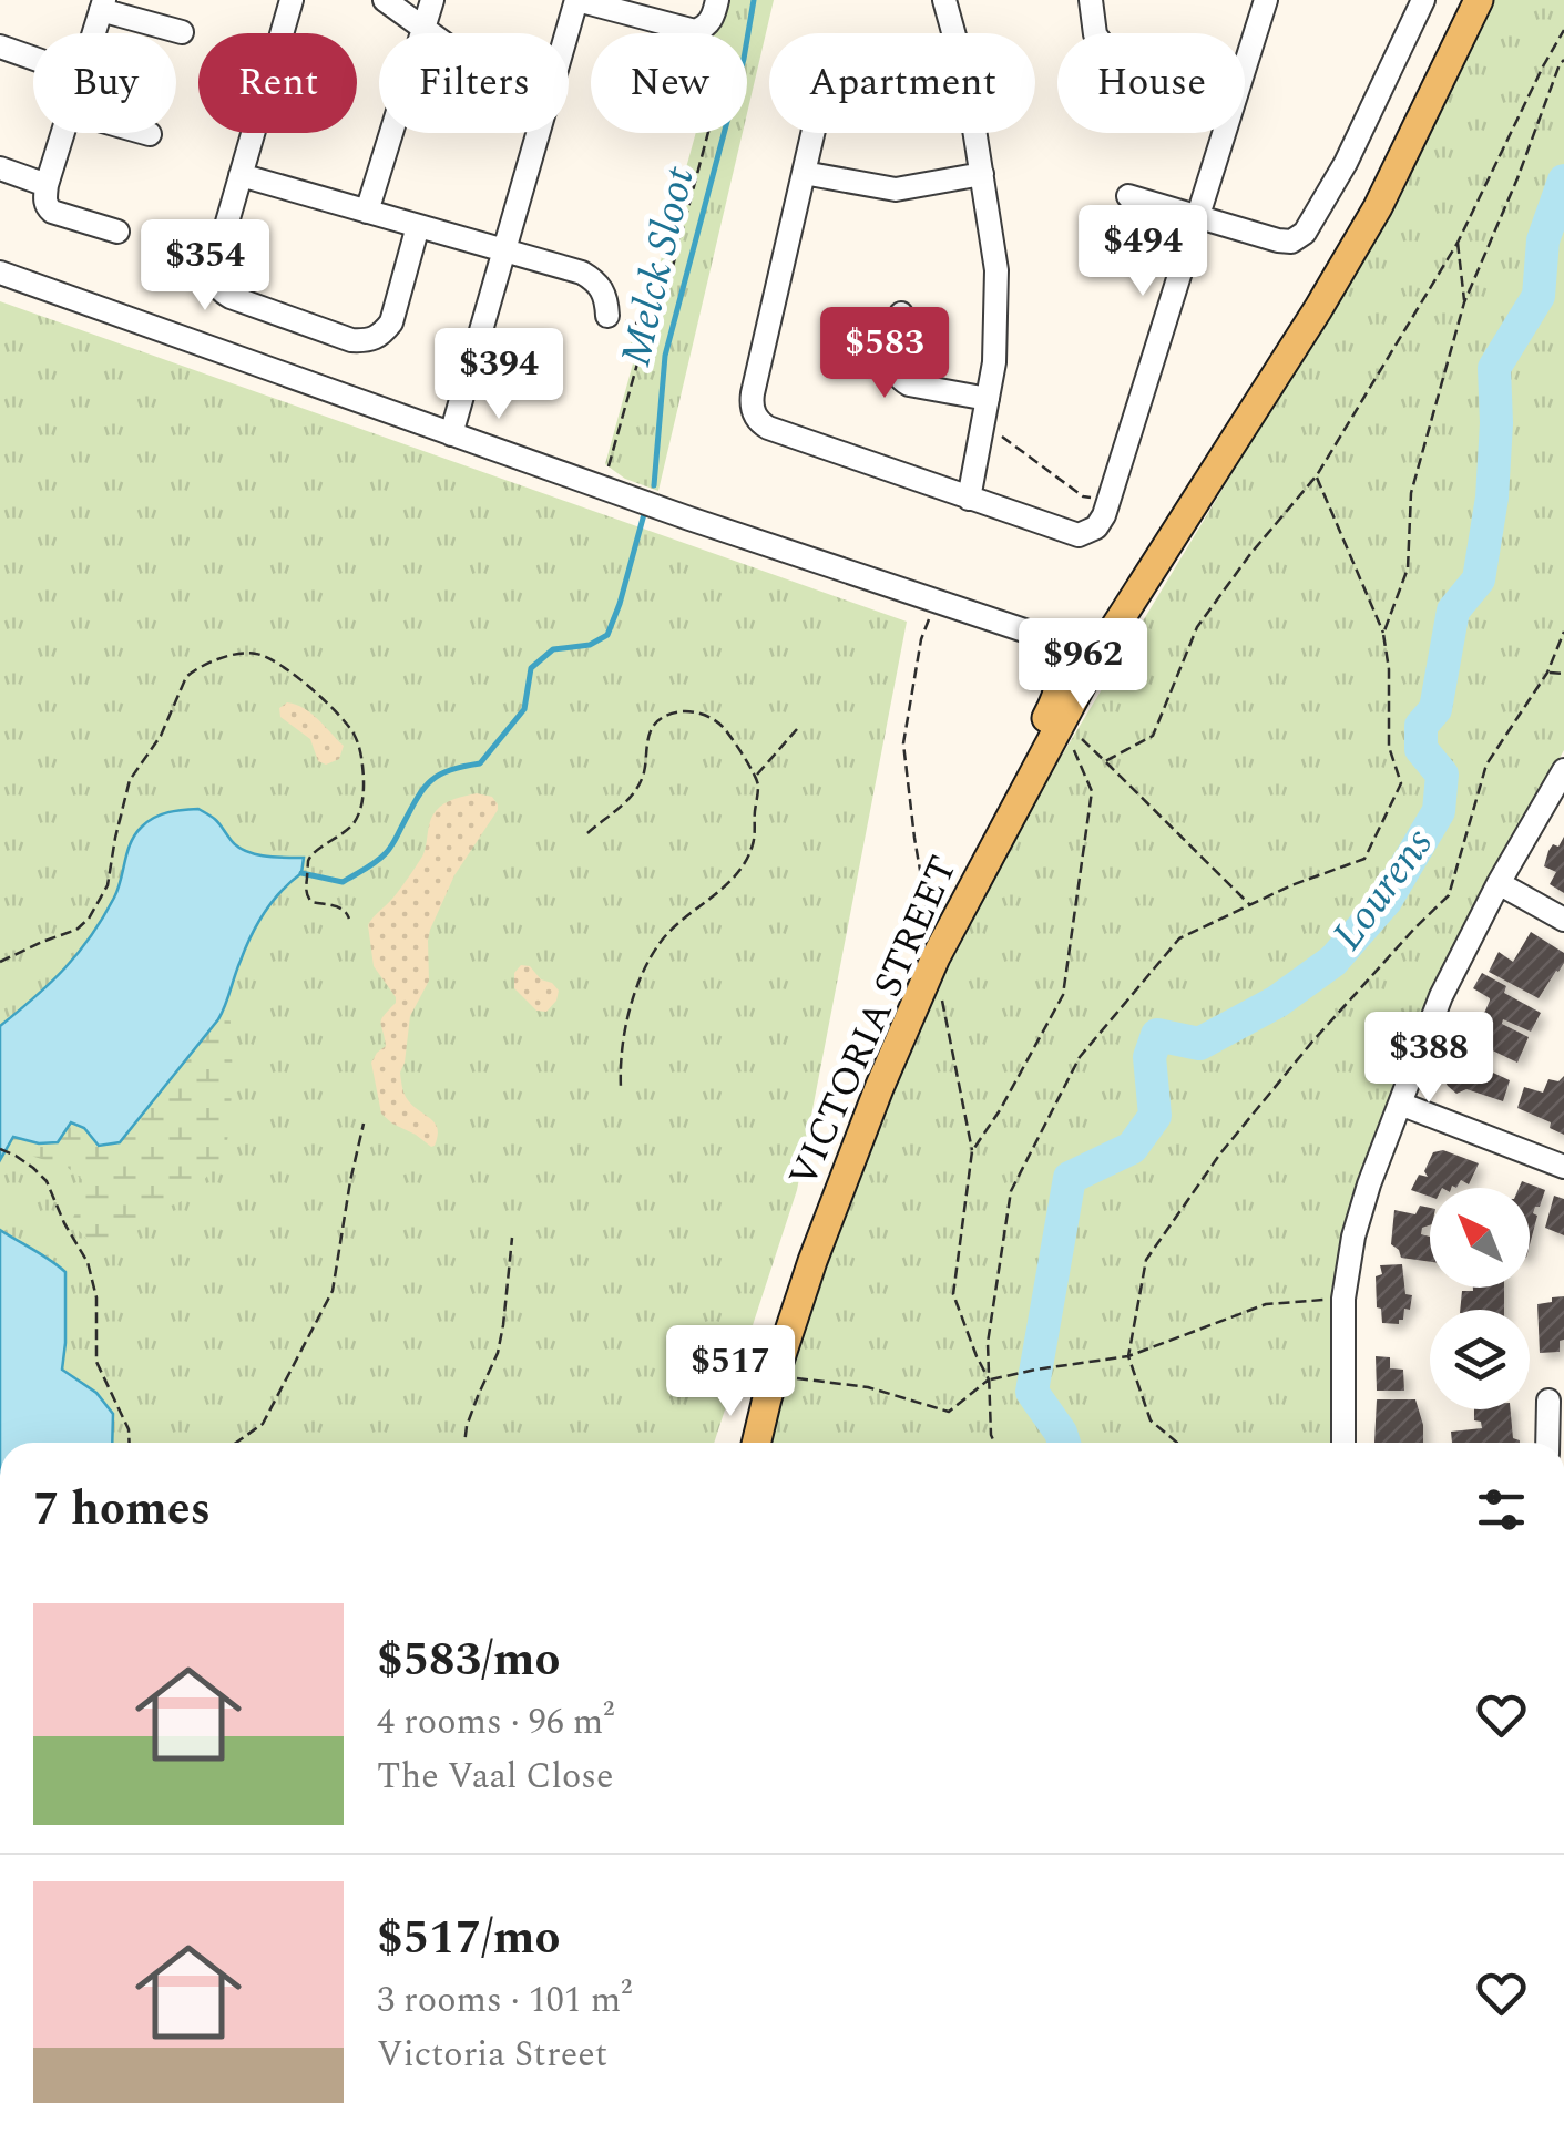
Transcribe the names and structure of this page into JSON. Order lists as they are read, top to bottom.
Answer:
{
  "streets": {
    "main road": ["VICTORIA STREET"]
  },
  "water": ["Melck Sloot", "Lourens"],
  "north": "top left",
  "page": {
    "chip": [
      "Buy",
      "Rent",
      "Filters",
      "New",
      "Apartment",
      "House"
    ],
    "price": [
      "$494",
      "$354",
      "$583",
      "$394",
      "$962",
      "$388",
      "$517"
    ],
    "heading": "7 homes",
    "list": [
      {
        "name": "$583/mo",
        "note": "4 rooms · 96 m² · The Vaal Close"
      },
      {
        "name": "$517/mo",
        "note": "3 rooms · 101 m² · Victoria Street"
      }
    ]
  }
}
